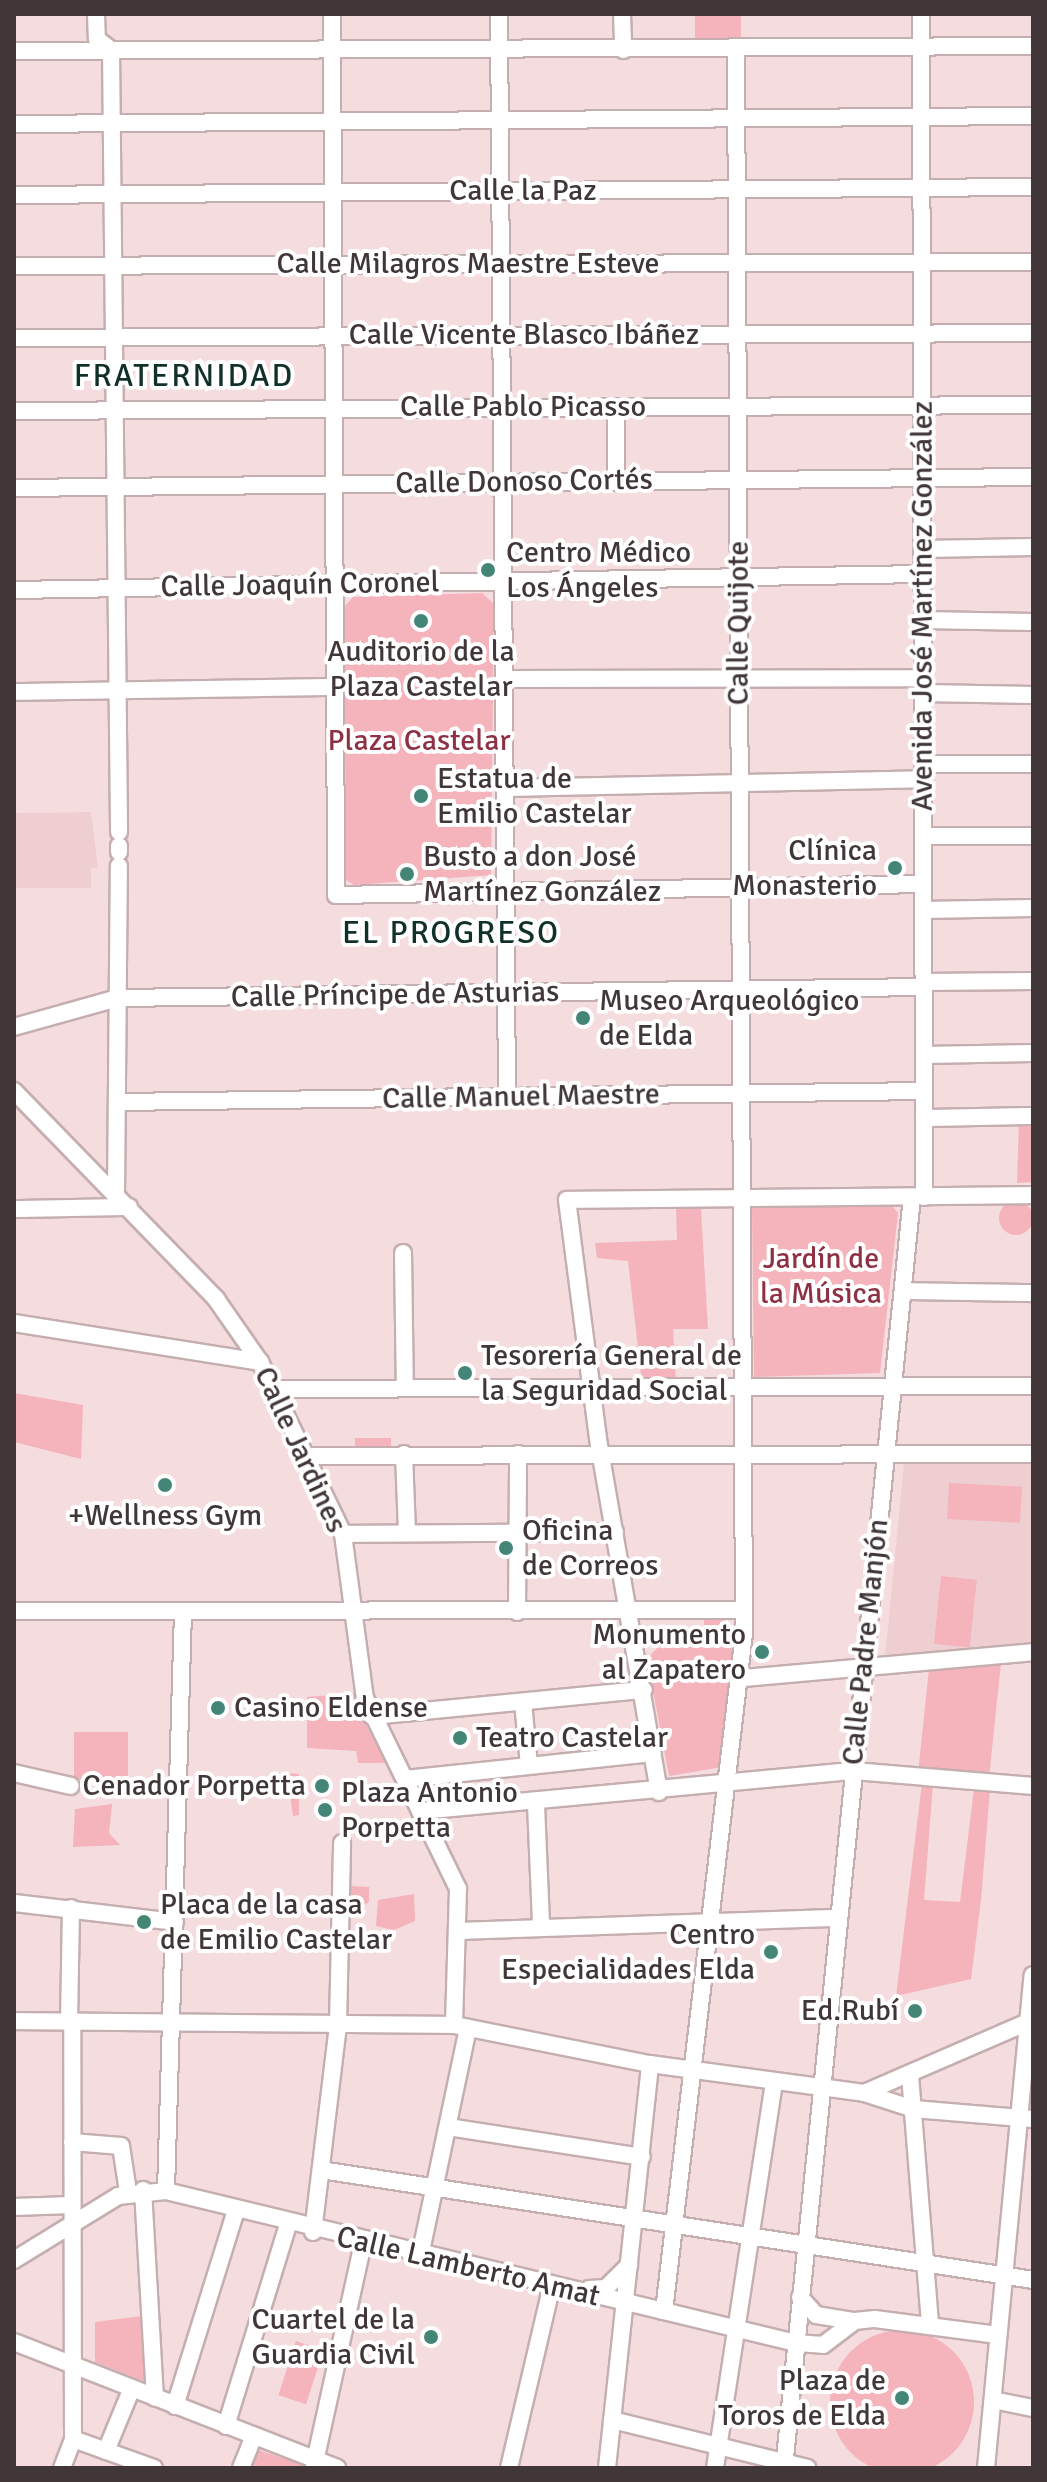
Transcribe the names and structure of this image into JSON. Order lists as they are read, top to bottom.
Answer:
{
  "streets": {
    "street": [
      "Calle la Paz",
      "Calle Milagros Maestre Esteve",
      "Calle Vicente Blasco Ibáñez",
      "Calle Pablo Picasso",
      "Calle Donoso Cortés",
      "Calle Joaquín Coronel",
      "Avenida José Martínez González",
      "Calle Quijote",
      "Calle Príncipe de Asturias",
      "Calle Manuel Maestre",
      "Calle Jardines",
      "Calle Padre Manjón",
      "Calle Lamberto Amat"
    ]
  },
  "crossings": [
    ["Calle la Paz", "Avenida José Martínez González"],
    ["Calle la Paz", "Calle Quijote"],
    ["Calle Milagros Maestre Esteve", "Avenida José Martínez González"],
    ["Calle Milagros Maestre Esteve", "Calle Quijote"],
    ["Calle Vicente Blasco Ibáñez", "Avenida José Martínez González"],
    ["Calle Vicente Blasco Ibáñez", "Calle Quijote"],
    ["Calle Pablo Picasso", "Avenida José Martínez González"],
    ["Calle Pablo Picasso", "Calle Quijote"],
    ["Calle Donoso Cortés", "Avenida José Martínez González"],
    ["Calle Donoso Cortés", "Calle Quijote"],
    ["Calle Joaquín Coronel", "Avenida José Martínez González"],
    ["Calle Joaquín Coronel", "Calle Quijote"],
    ["Avenida José Martínez González", "Calle Príncipe de Asturias"],
    ["Avenida José Martínez González", "Calle Manuel Maestre"],
    ["Avenida José Martínez González", "Calle Padre Manjón"],
    ["Calle Quijote", "Calle Príncipe de Asturias"],
    ["Calle Quijote", "Calle Manuel Maestre"],
    ["Calle Quijote", "Calle Lamberto Amat"],
    ["Calle Jardines", "Calle Lamberto Amat"],
    ["Calle Padre Manjón", "Calle Lamberto Amat"]
  ],
  "districts": ["FRATERNIDAD", "EL PROGRESO"],
  "parks": ["Plaza Castelar", "Jardín de la Música"],
  "places": [
    "Centro Médico Los Ángeles",
    "Auditorio de la Plaza Castelar",
    "Estatua de Emilio Castelar",
    "Clínica Monasterio",
    "Busto a don José Martínez González",
    "Museo Arqueológico de Elda",
    "Tesorería General de la Seguridad Social",
    "+Wellness Gym",
    "Oficina de Correos",
    "Monumento al Zapatero",
    "Casino Eldense",
    "Teatro Castelar",
    "Cenador Porpetta",
    "Plaza Antonio Porpetta",
    "Placa de la casa de Emilio Castelar",
    "Centro Especialidades Elda",
    "Ed.Rubí",
    "Cuartel de la Guardia Civil",
    "Plaza de Toros de Elda"
  ]
}
